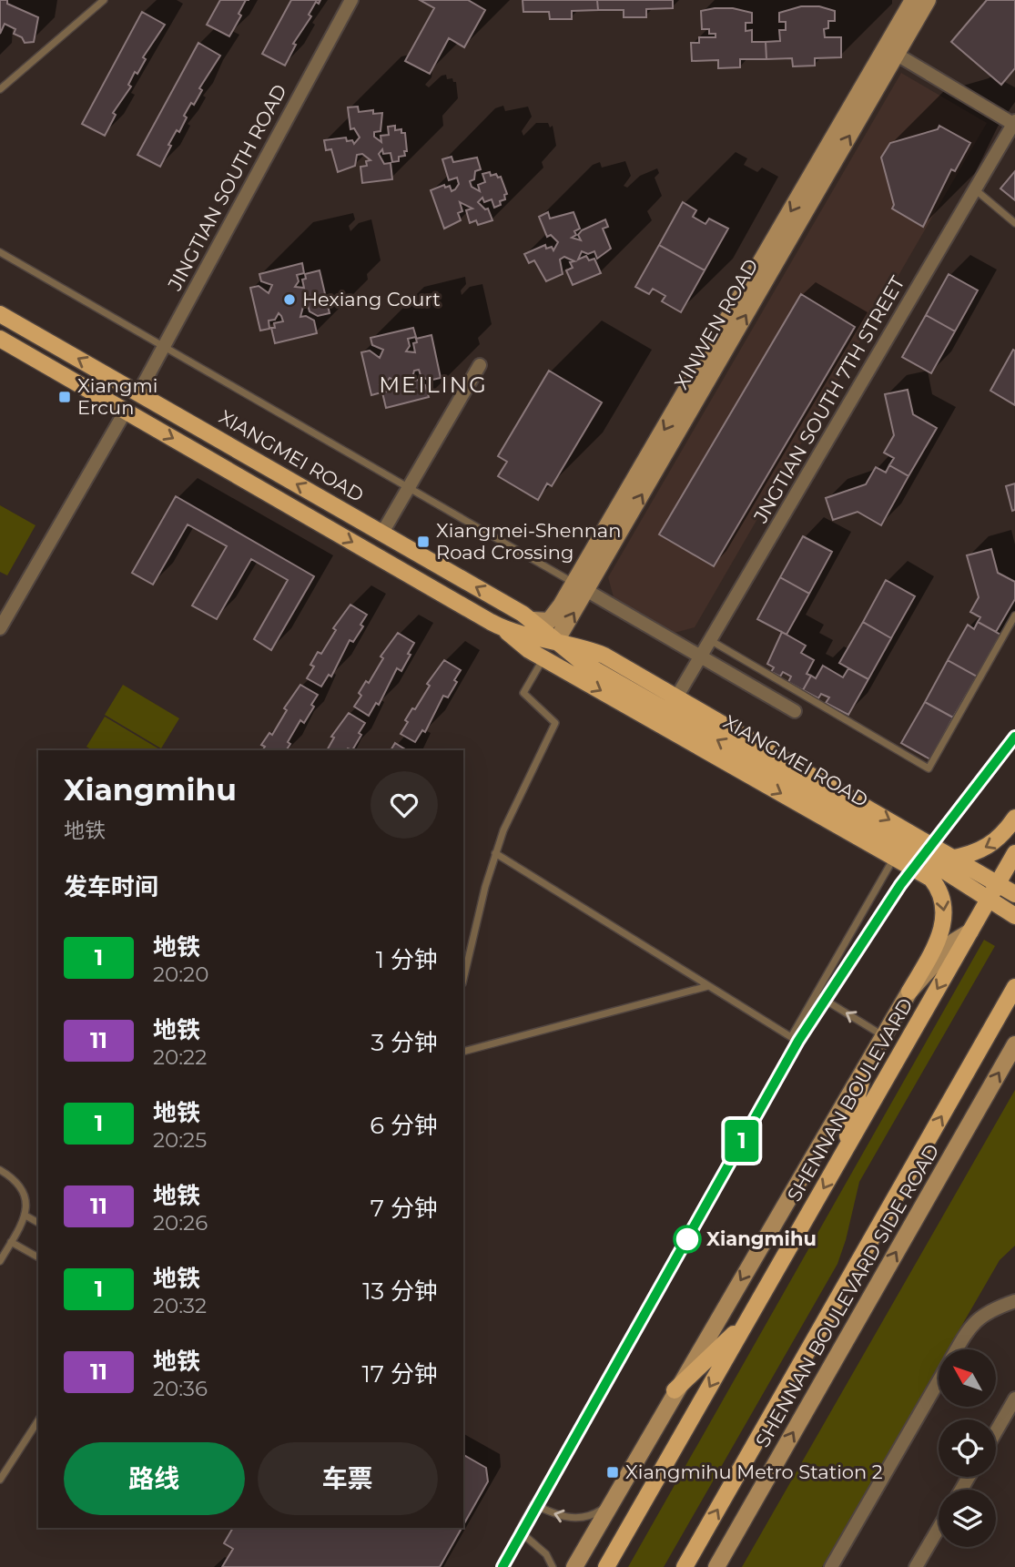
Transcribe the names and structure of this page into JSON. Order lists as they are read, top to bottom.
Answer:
{
  "streets": {
    "main road": [
      "XINWEN ROAD",
      "XIANGMEI ROAD",
      "SHENNAN BOULEVARD",
      "SHENNAN BOULEVARD SIDE ROAD"
    ],
    "street": ["JINGTIAN SOUTH ROAD", "JNGTIAN SOUTH 7TH STREET"]
  },
  "crossings": [
    ["JINGTIAN SOUTH ROAD", "XIANGMEI ROAD"],
    ["XINWEN ROAD", "XIANGMEI ROAD"],
    ["JNGTIAN SOUTH 7TH STREET", "XIANGMEI ROAD"],
    ["XIANGMEI ROAD", "SHENNAN BOULEVARD"]
  ],
  "districts": ["MEILING"],
  "places": {
    "other": ["Hexiang Court", "Xiangmihu"],
    "transit": ["Xiangmi Ercun", "Xiangmei-Shennan Road Crossing", "Xiangmihu Metro Station 2"]
  },
  "lines": ["metro line 1"],
  "north": "top left",
  "page": {
    "on_map": "1",
    "heading": [
      ["Xiangmihu", "地铁"],
      "发车时间"
    ],
    "list": [
      {
        "mark": "1",
        "name": "地铁",
        "note": "20:20",
        "value": "1 分钟"
      },
      {
        "mark": "11",
        "name": "地铁",
        "note": "20:22",
        "value": "3 分钟"
      },
      {
        "mark": "1",
        "name": "地铁",
        "note": "20:25",
        "value": "6 分钟"
      },
      {
        "mark": "11",
        "name": "地铁",
        "note": "20:26",
        "value": "7 分钟"
      },
      {
        "mark": "1",
        "name": "地铁",
        "note": "20:32",
        "value": "13 分钟"
      },
      {
        "mark": "11",
        "name": "地铁",
        "note": "20:36",
        "value": "17 分钟"
      }
    ],
    "buttons": ["路线", "车票"]
  }
}
